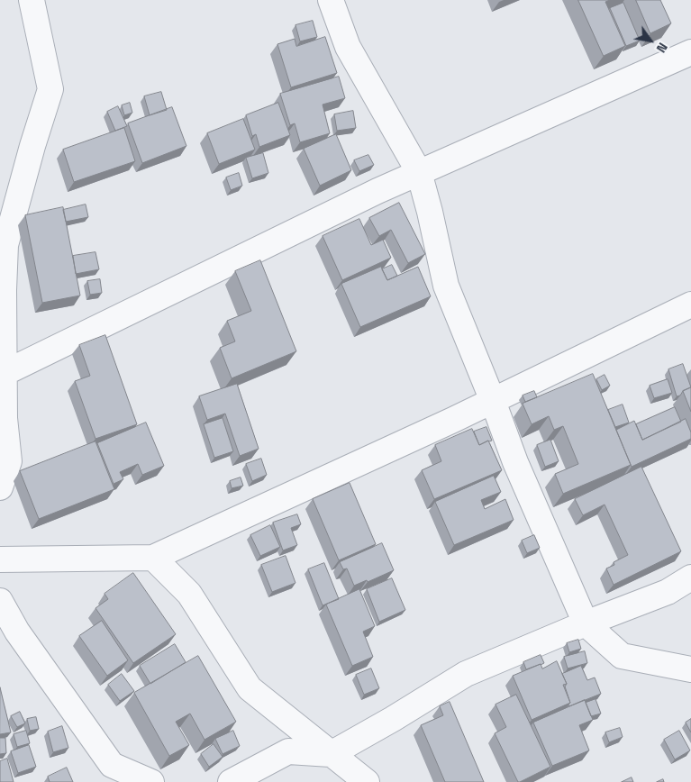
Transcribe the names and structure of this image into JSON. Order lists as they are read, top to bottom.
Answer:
{
  "north": "bottom right"
}
